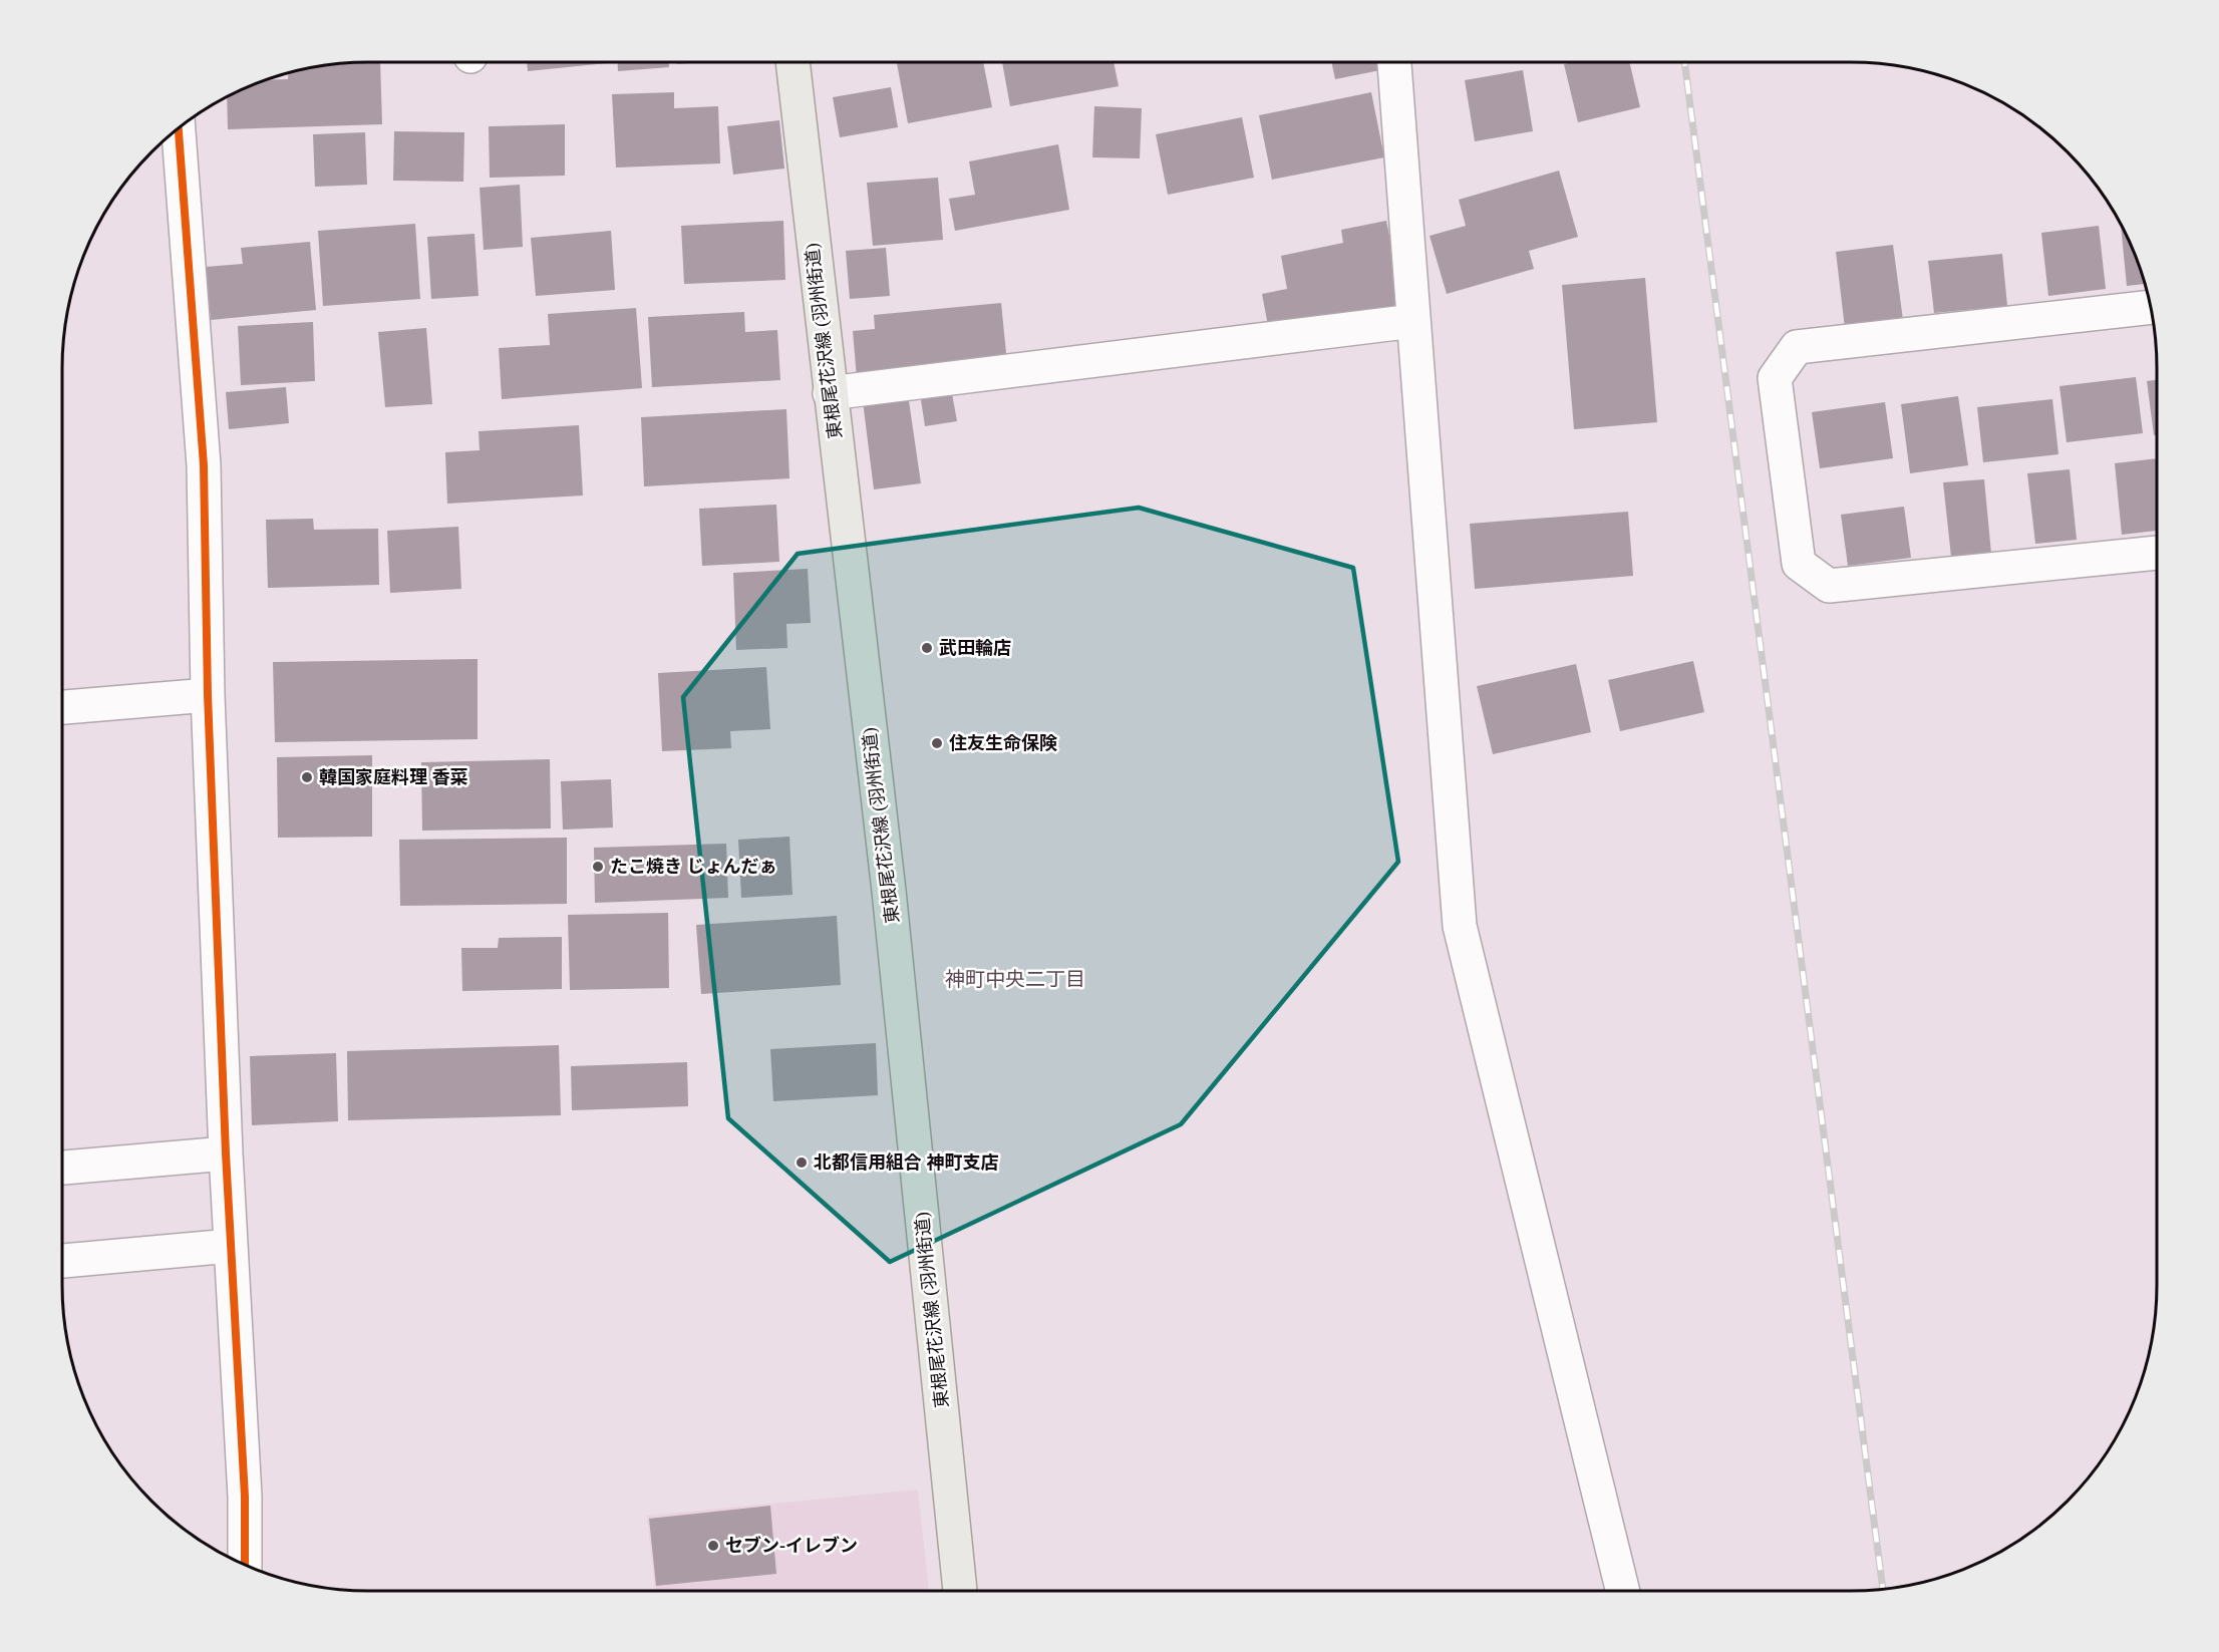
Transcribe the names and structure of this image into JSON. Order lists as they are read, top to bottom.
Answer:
{
  "streets": {
    "main road": ["東根尾花沢線 (羽州街道)"]
  },
  "districts": ["神町中央二丁目"],
  "places": [
    "武田輪店",
    "住友生命保険",
    "韓国家庭料理 香菜",
    "たこ焼き じょんだぁ",
    "北都信用組合 神町支店",
    "セブン-イレブン"
  ]
}
